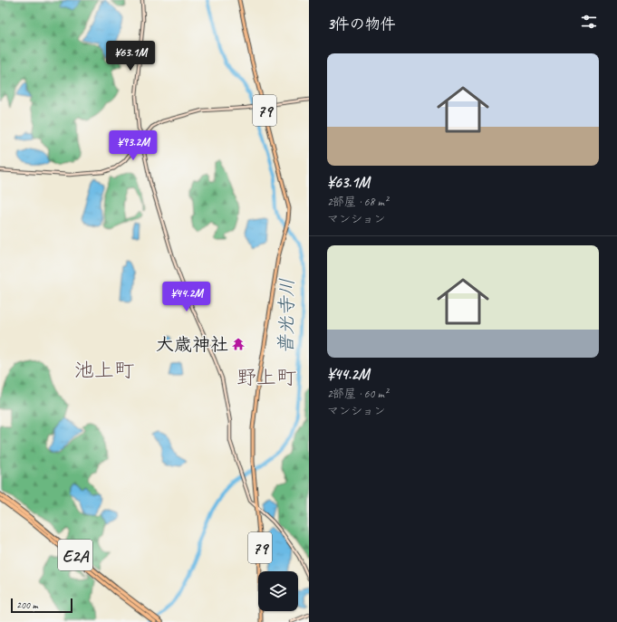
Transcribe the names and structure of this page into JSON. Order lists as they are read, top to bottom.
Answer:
{
  "streets": {
    "highway": ["E2A"],
    "main road": ["79"]
  },
  "districts": ["池上町", "野上町"],
  "water": ["普光寺川"],
  "places": {
    "temple": ["大歳神社"]
  },
  "scale_bar": "200 m",
  "page": {
    "heading": "3件の物件",
    "price": ["¥63.1M", "¥93.2M", "¥44.2M"],
    "list": [
      {
        "name": "¥63.1M",
        "note": "2部屋 · 68 m² · マンション"
      },
      {
        "name": "¥44.2M",
        "note": "2部屋 · 60 m² · マンション"
      }
    ],
    "scale": "200 m"
  }
}
